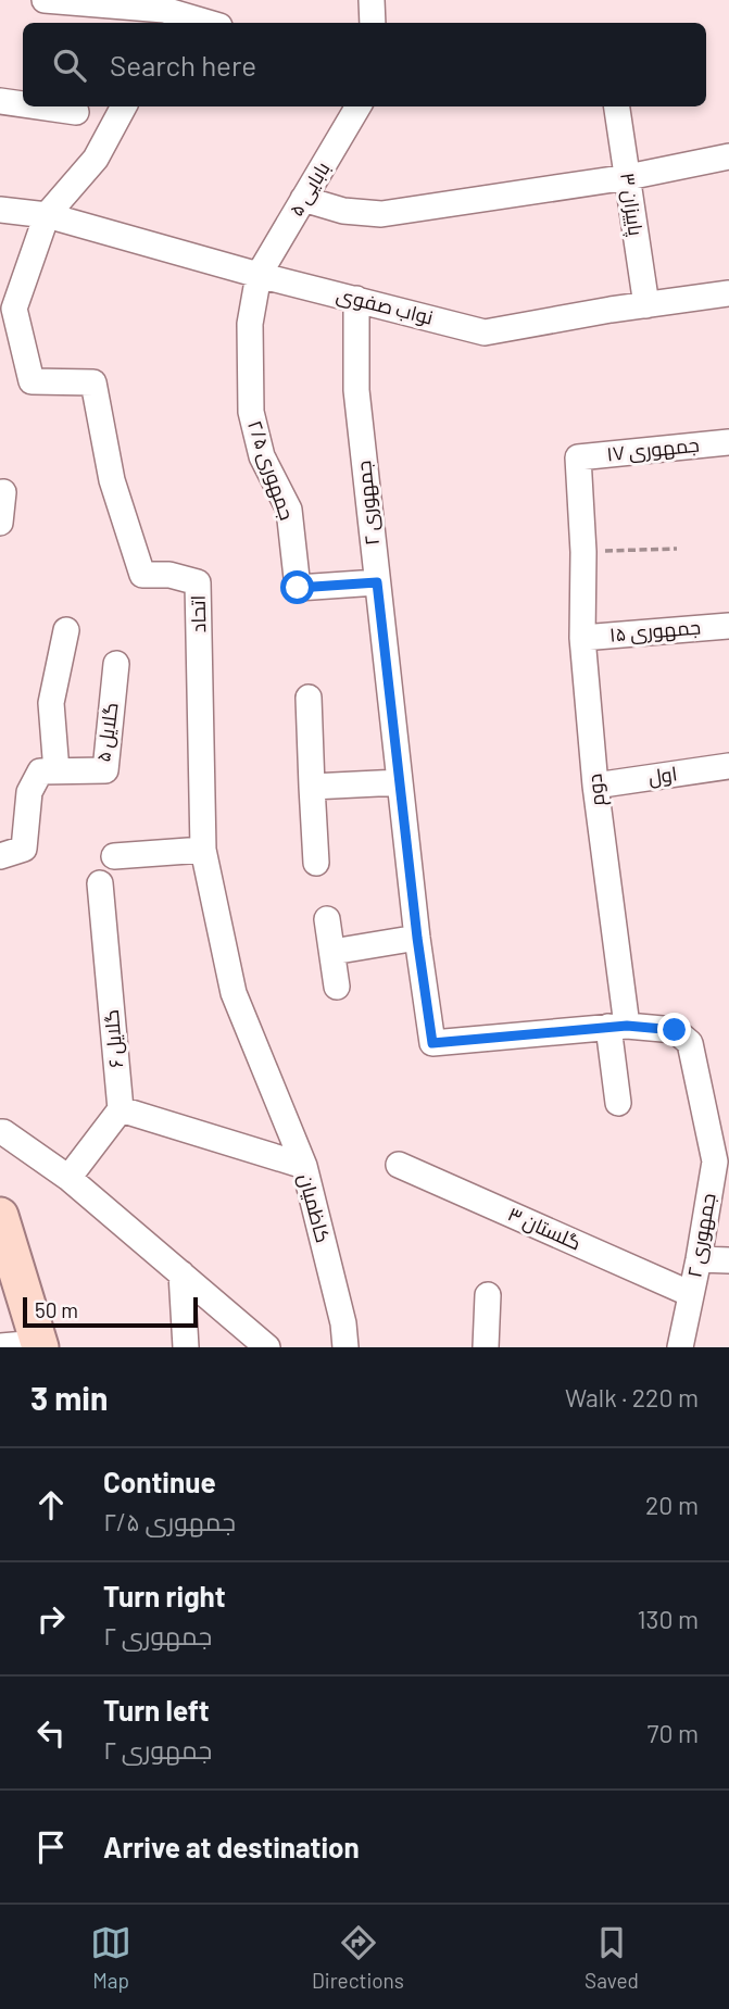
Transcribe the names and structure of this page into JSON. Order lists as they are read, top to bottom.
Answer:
{
  "streets": {
    "street": [
      "بابایی ۵",
      "پاییزان ۳",
      "نواب صفوی",
      "جمهوری ۱۷",
      "جمهوری ۲/۵",
      "جمهوری ۲",
      "اتحاد",
      "جمهوری ۱۵",
      "گلایل ۵",
      "اول",
      "دوم",
      "گلایل ۶",
      "کاظمیان",
      "گلستان ۳"
    ]
  },
  "crossings": [
    ["بابایی ۵", "نواب صفوی"],
    ["بابایی ۵", "جمهوری ۲/۵"],
    ["پاییزان ۳", "نواب صفوی"],
    ["نواب صفوی", "جمهوری ۲/۵"],
    ["نواب صفوی", "جمهوری ۲"],
    ["نواب صفوی", "اتحاد"],
    ["جمهوری ۱۷", "دوم"],
    ["جمهوری ۲/۵", "جمهوری ۲"],
    ["جمهوری ۲", "دوم"],
    ["جمهوری ۲", "گلستان ۳"],
    ["اتحاد", "کاظمیان"],
    ["جمهوری ۱۵", "دوم"],
    ["اول", "دوم"],
    ["گلایل ۶", "کاظمیان"]
  ],
  "scale_bar": "50 m",
  "page": {
    "search": "Search here",
    "scale": "50 m",
    "heading": ["3 min", "Walk · 220 m"],
    "list": [
      ["Continue", "جمهوری ۲/۵", "20 m"],
      ["Turn right", "جمهوری ۲", "130 m"],
      ["Turn left", "جمهوری ۲", "70 m"],
      "Arrive at destination"
    ],
    "nav": ["Map", "Directions", "Saved"]
  }
}
